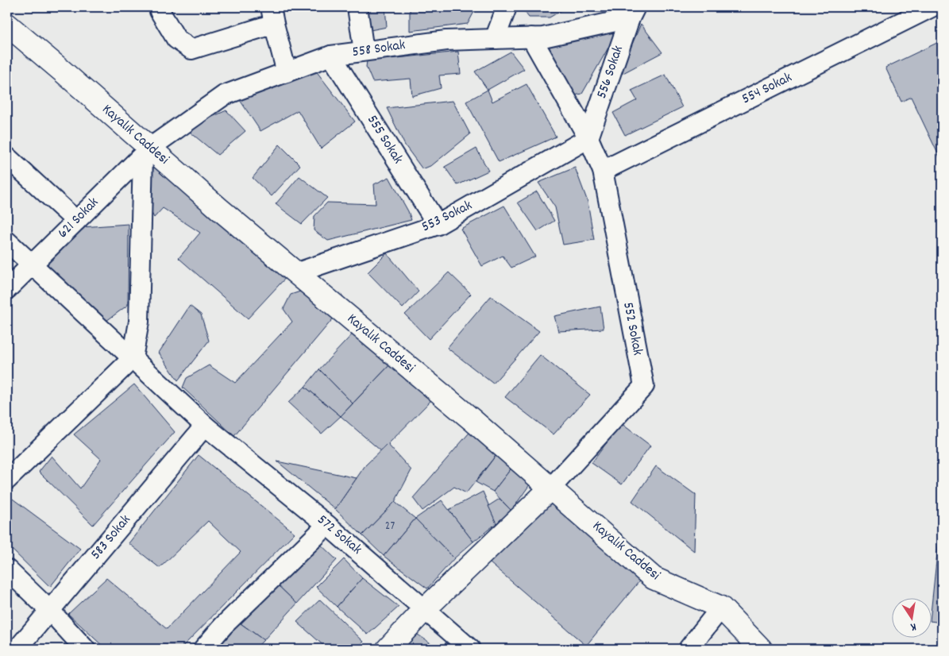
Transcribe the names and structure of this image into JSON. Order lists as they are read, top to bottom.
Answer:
{
  "streets": {
    "street": [
      "558 Sokak",
      "556 Sokak",
      "554 Sokak",
      "Kayalık Caddesi",
      "555 Sokak",
      "553 Sokak",
      "621 Sokak",
      "552 Sokak",
      "572 Sokak",
      "583 Sokak"
    ]
  },
  "crossings": [
    ["558 Sokak", "556 Sokak"],
    ["558 Sokak", "Kayalık Caddesi"],
    ["558 Sokak", "555 Sokak"],
    ["558 Sokak", "621 Sokak"],
    ["558 Sokak", "552 Sokak"],
    ["556 Sokak", "553 Sokak"],
    ["556 Sokak", "552 Sokak"],
    ["554 Sokak", "552 Sokak"],
    ["Kayalık Caddesi", "553 Sokak"],
    ["Kayalık Caddesi", "621 Sokak"],
    ["Kayalık Caddesi", "552 Sokak"],
    ["555 Sokak", "553 Sokak"],
    ["553 Sokak", "552 Sokak"],
    ["621 Sokak", "572 Sokak"],
    ["572 Sokak", "583 Sokak"]
  ],
  "house_numbers": ["27"],
  "north": "bottom"
}
